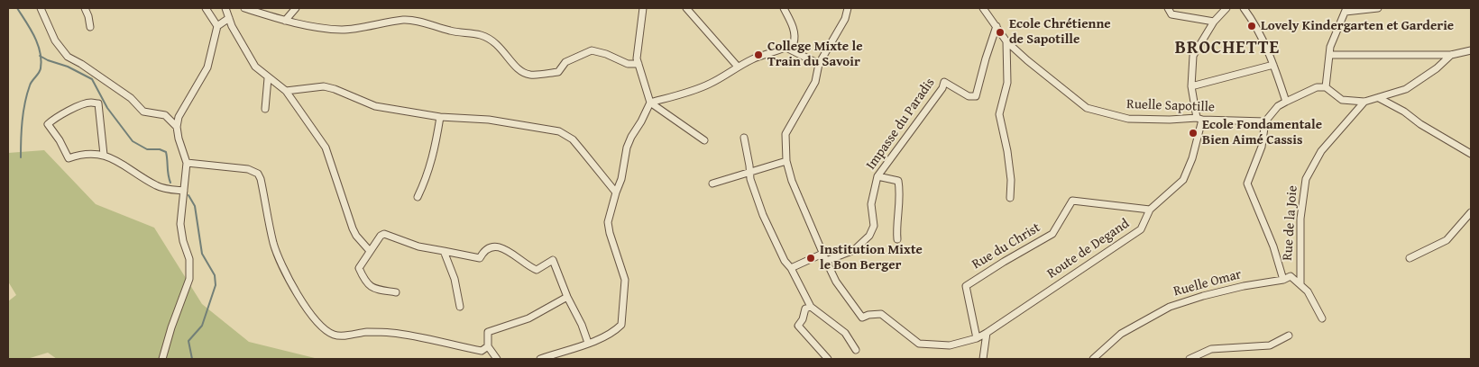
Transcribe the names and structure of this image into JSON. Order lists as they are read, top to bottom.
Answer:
{
  "streets": {
    "street": [
      "Ruelle Sapotille",
      "Impasse du Paradis",
      "Rue de la Joie",
      "Rue du Christ",
      "Route de Degand",
      "Ruelle Omar"
    ]
  },
  "crossings": [
    ["Ruelle Sapotille", "Impasse du Paradis"],
    ["Ruelle Sapotille", "Route de Degand"],
    ["Impasse du Paradis", "Route de Degand"],
    ["Rue de la Joie", "Ruelle Omar"],
    ["Rue du Christ", "Route de Degand"]
  ],
  "districts": ["BROCHETTE"],
  "places": [
    "Lovely Kindergarten et Garderie",
    "Ecole Chrétienne de Sapotille",
    "College Mixte le Train du Savoir",
    "Ecole Fondamentale Bien Aimé Cassis",
    "Institution Mixte le Bon Berger"
  ]
}
